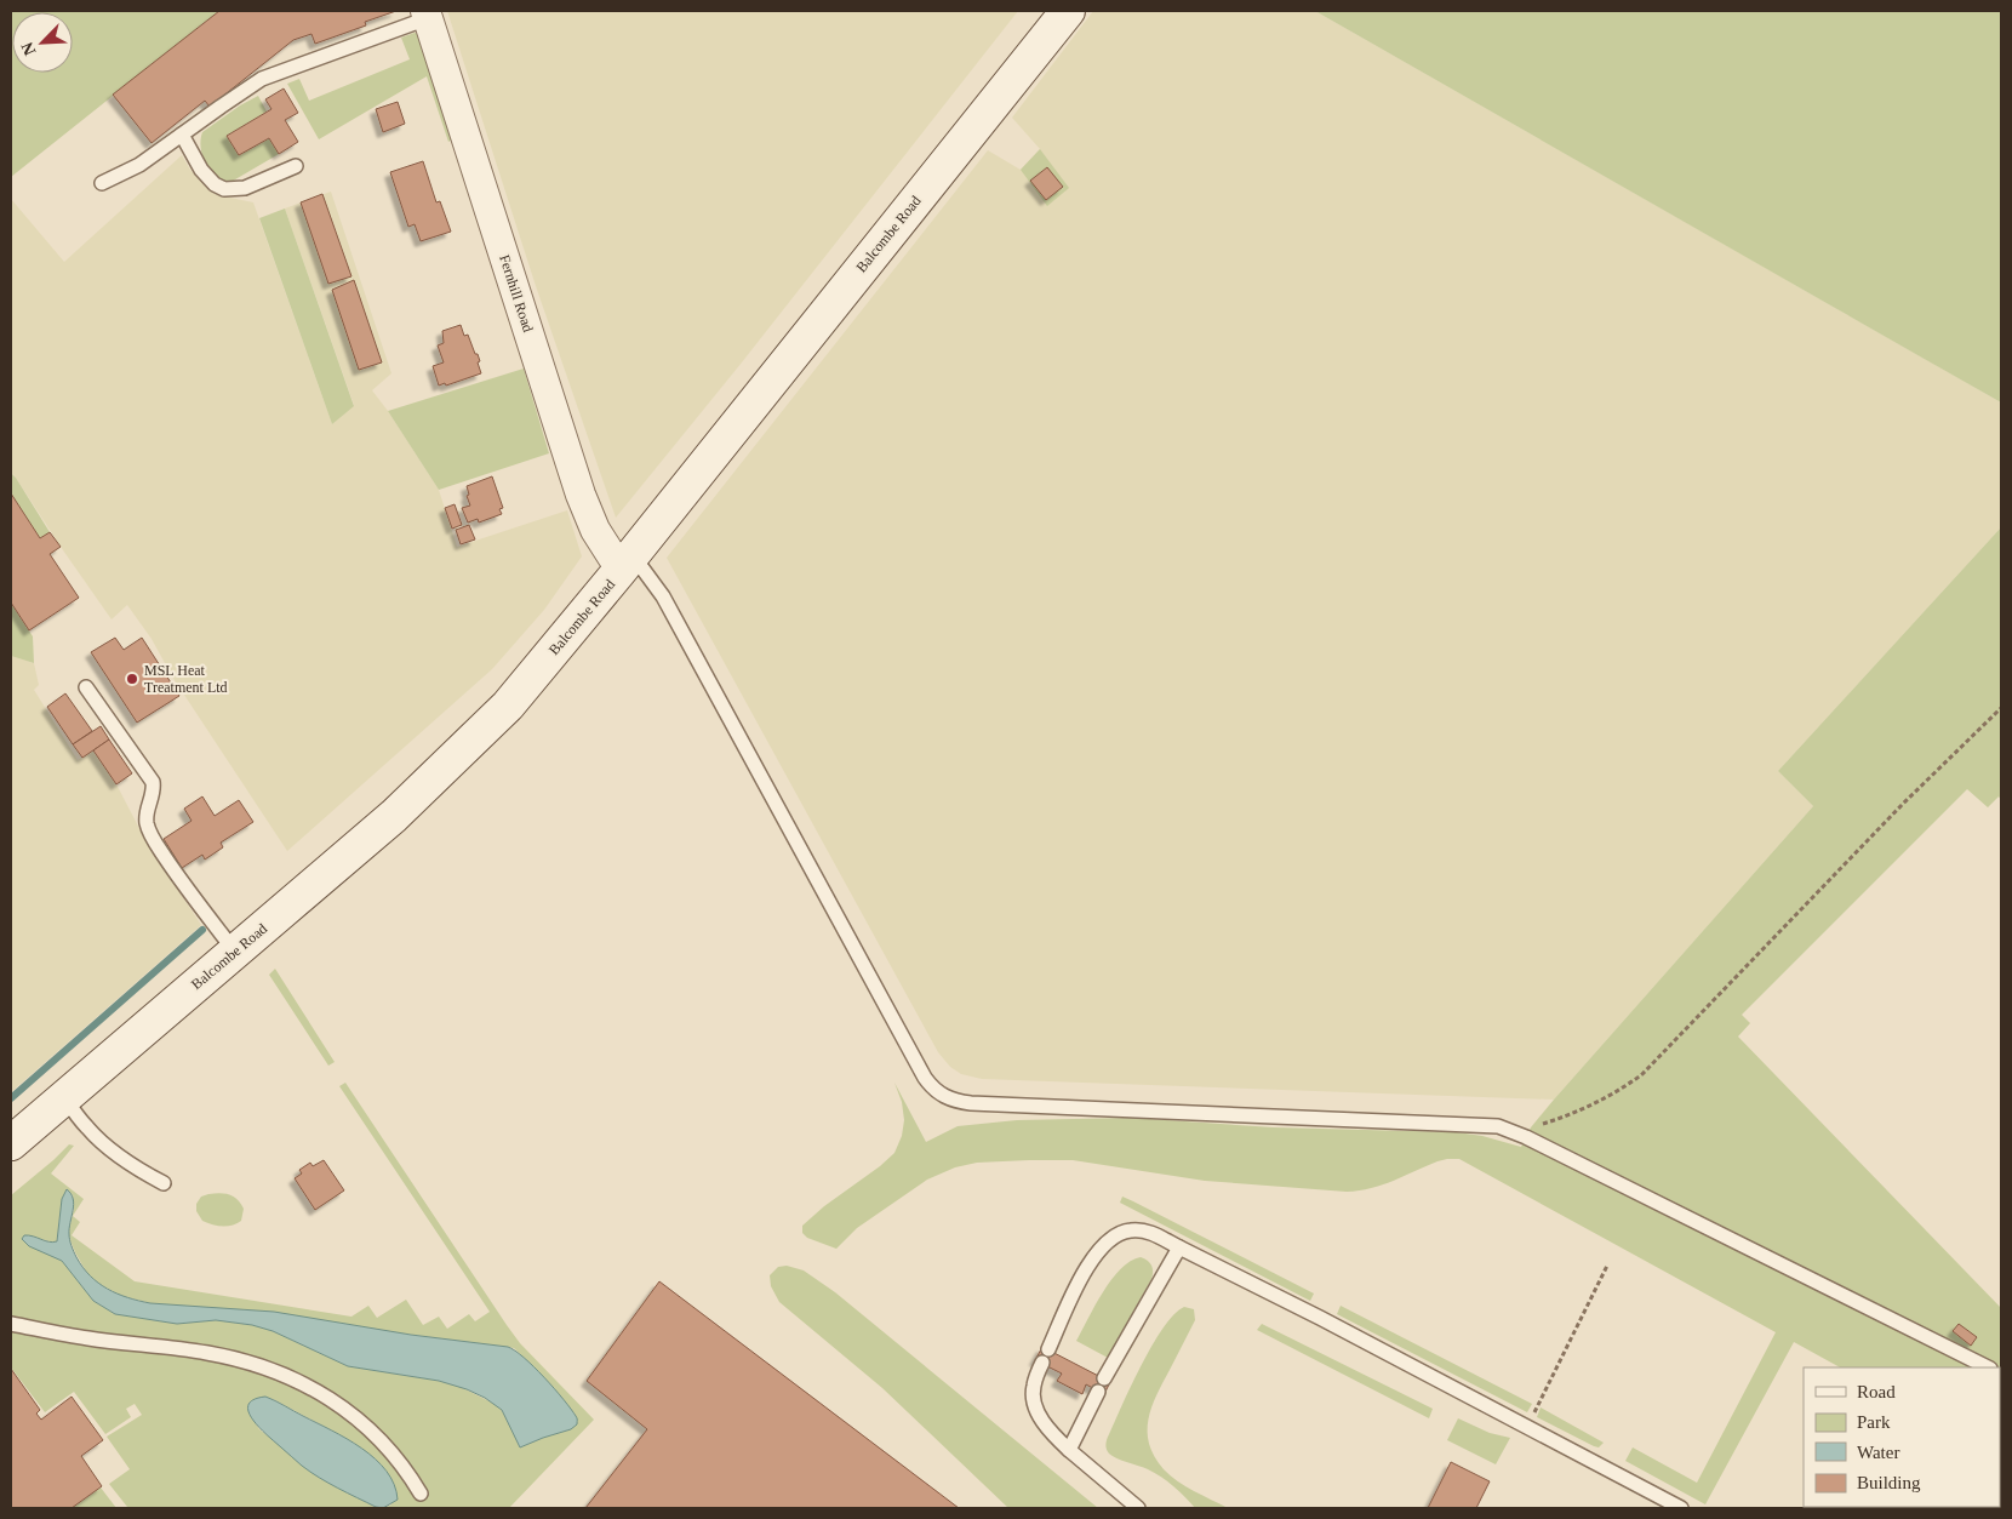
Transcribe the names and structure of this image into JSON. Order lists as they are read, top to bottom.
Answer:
{
  "streets": {
    "main road": ["Balcombe Road"],
    "street": ["Fernhill Road"]
  },
  "crossings": [
    ["Balcombe Road", "Fernhill Road"]
  ],
  "places": ["MSL Heat Treatment Ltd"],
  "legend": [
    "Road",
    "Park",
    "Water",
    "Building"
  ],
  "north": "bottom left"
}
